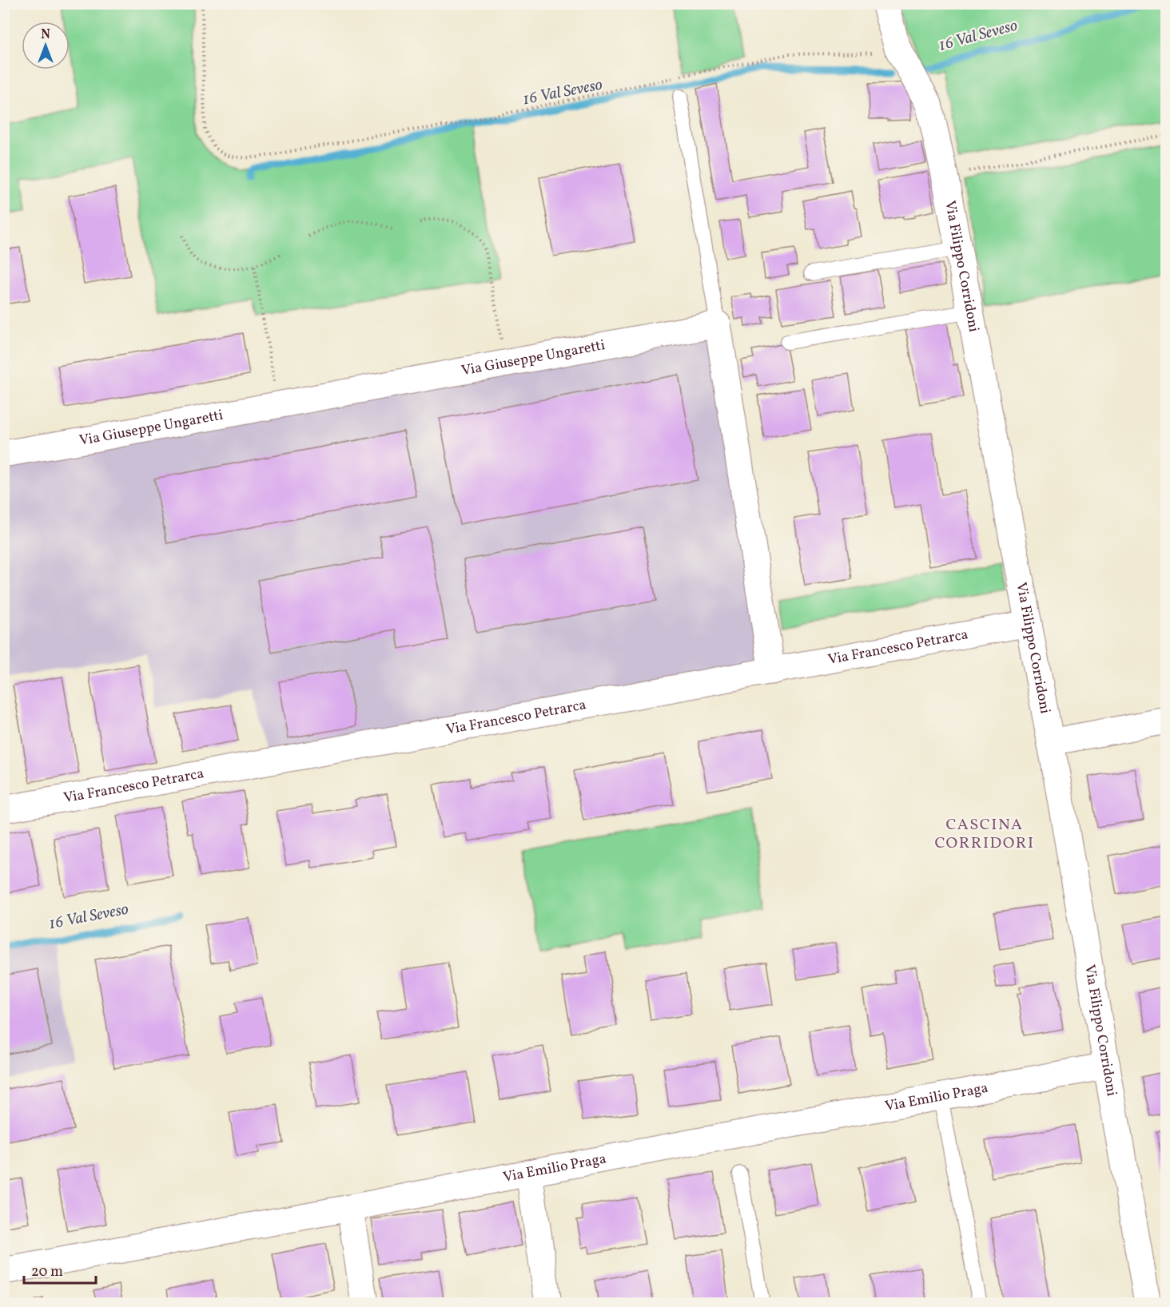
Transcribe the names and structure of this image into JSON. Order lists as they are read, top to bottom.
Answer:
{
  "streets": {
    "street": [
      "Via Filippo Corridoni",
      "Via Giuseppe Ungaretti",
      "Via Francesco Petrarca",
      "Via Emilio Praga"
    ]
  },
  "crossings": [
    ["Via Filippo Corridoni", "Via Francesco Petrarca"],
    ["Via Filippo Corridoni", "Via Emilio Praga"]
  ],
  "districts": ["CASCINA CORRIDORI"],
  "water": ["16 Val Seveso"],
  "scale_bar": "20 m",
  "north": "top"
}
